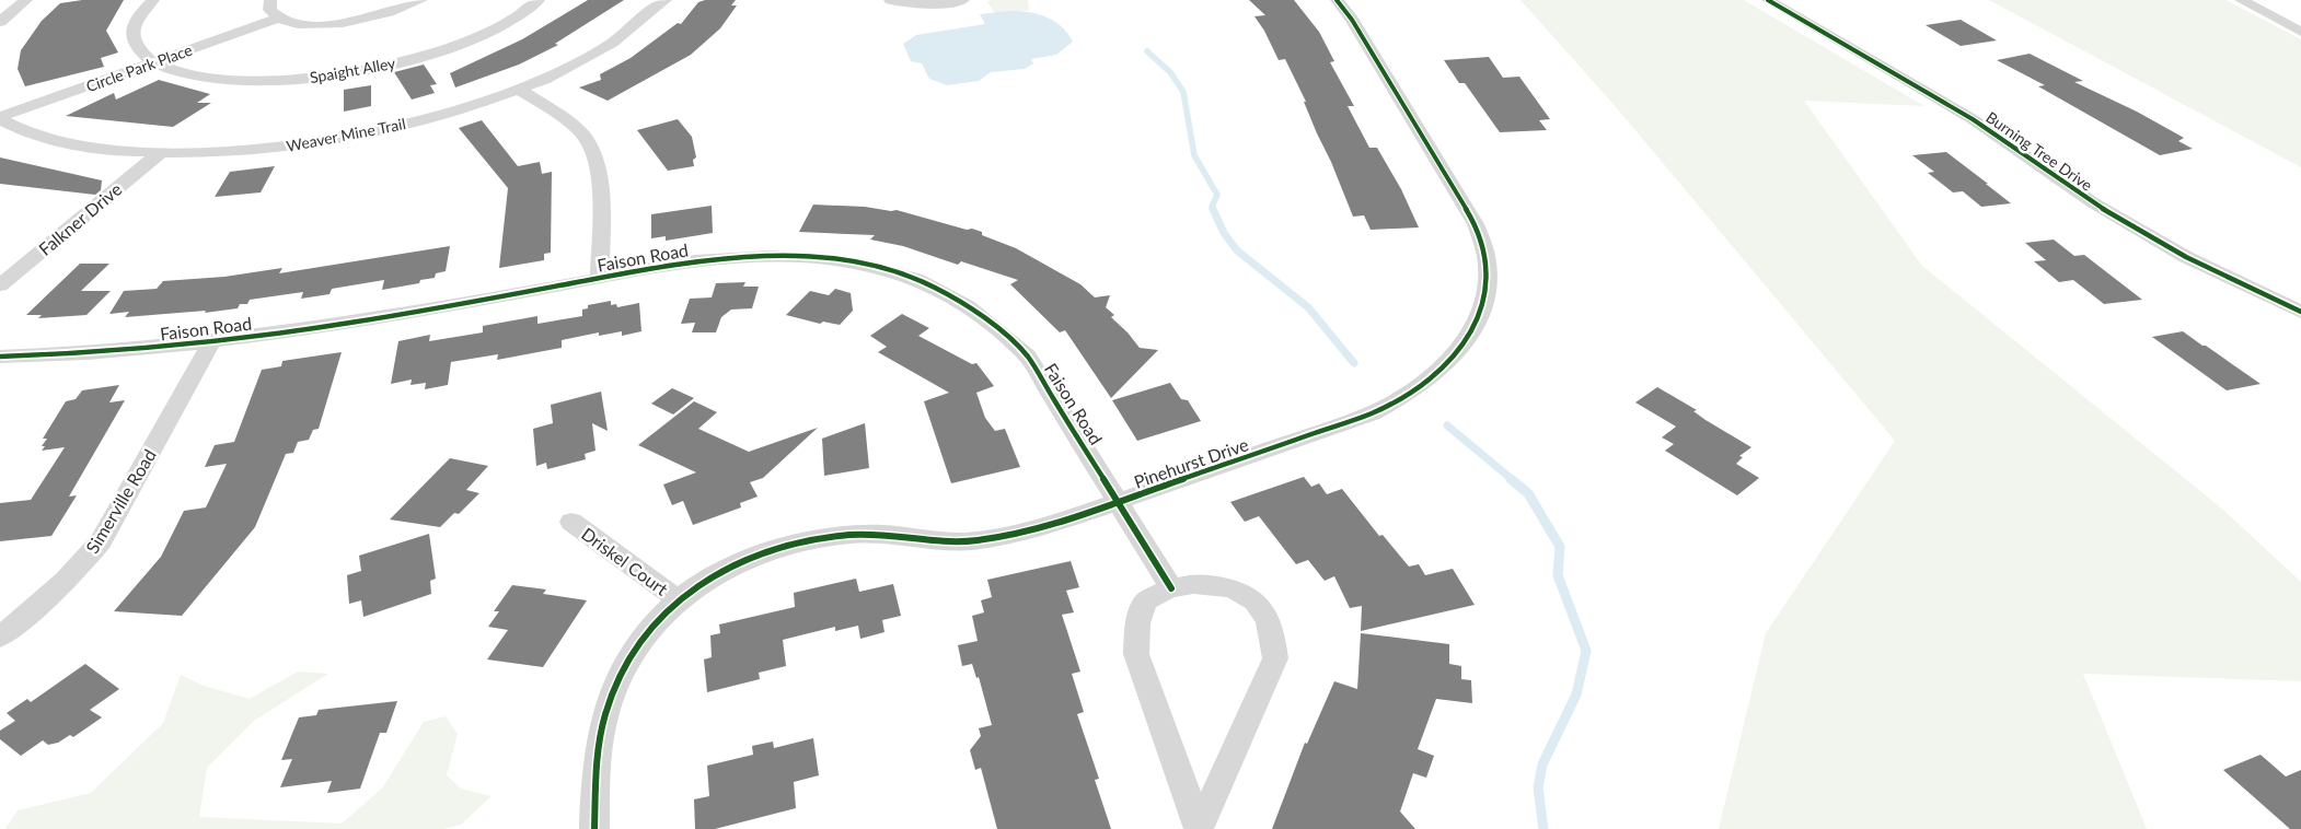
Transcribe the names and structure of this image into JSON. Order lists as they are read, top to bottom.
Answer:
{
  "streets": {
    "street": [
      "Circle Park Place",
      "Spaight Alley",
      "Weaver Mine Trail",
      "Burning Tree Drive",
      "Falkner Drive",
      "Faison Road",
      "Pinehurst Drive",
      "Simerville Road",
      "Driskel Court"
    ]
  },
  "crossings": [
    ["Circle Park Place", "Spaight Alley"],
    ["Circle Park Place", "Weaver Mine Trail"],
    ["Weaver Mine Trail", "Falkner Drive"],
    ["Faison Road", "Pinehurst Drive"],
    ["Faison Road", "Simerville Road"],
    ["Pinehurst Drive", "Driskel Court"]
  ]
}
